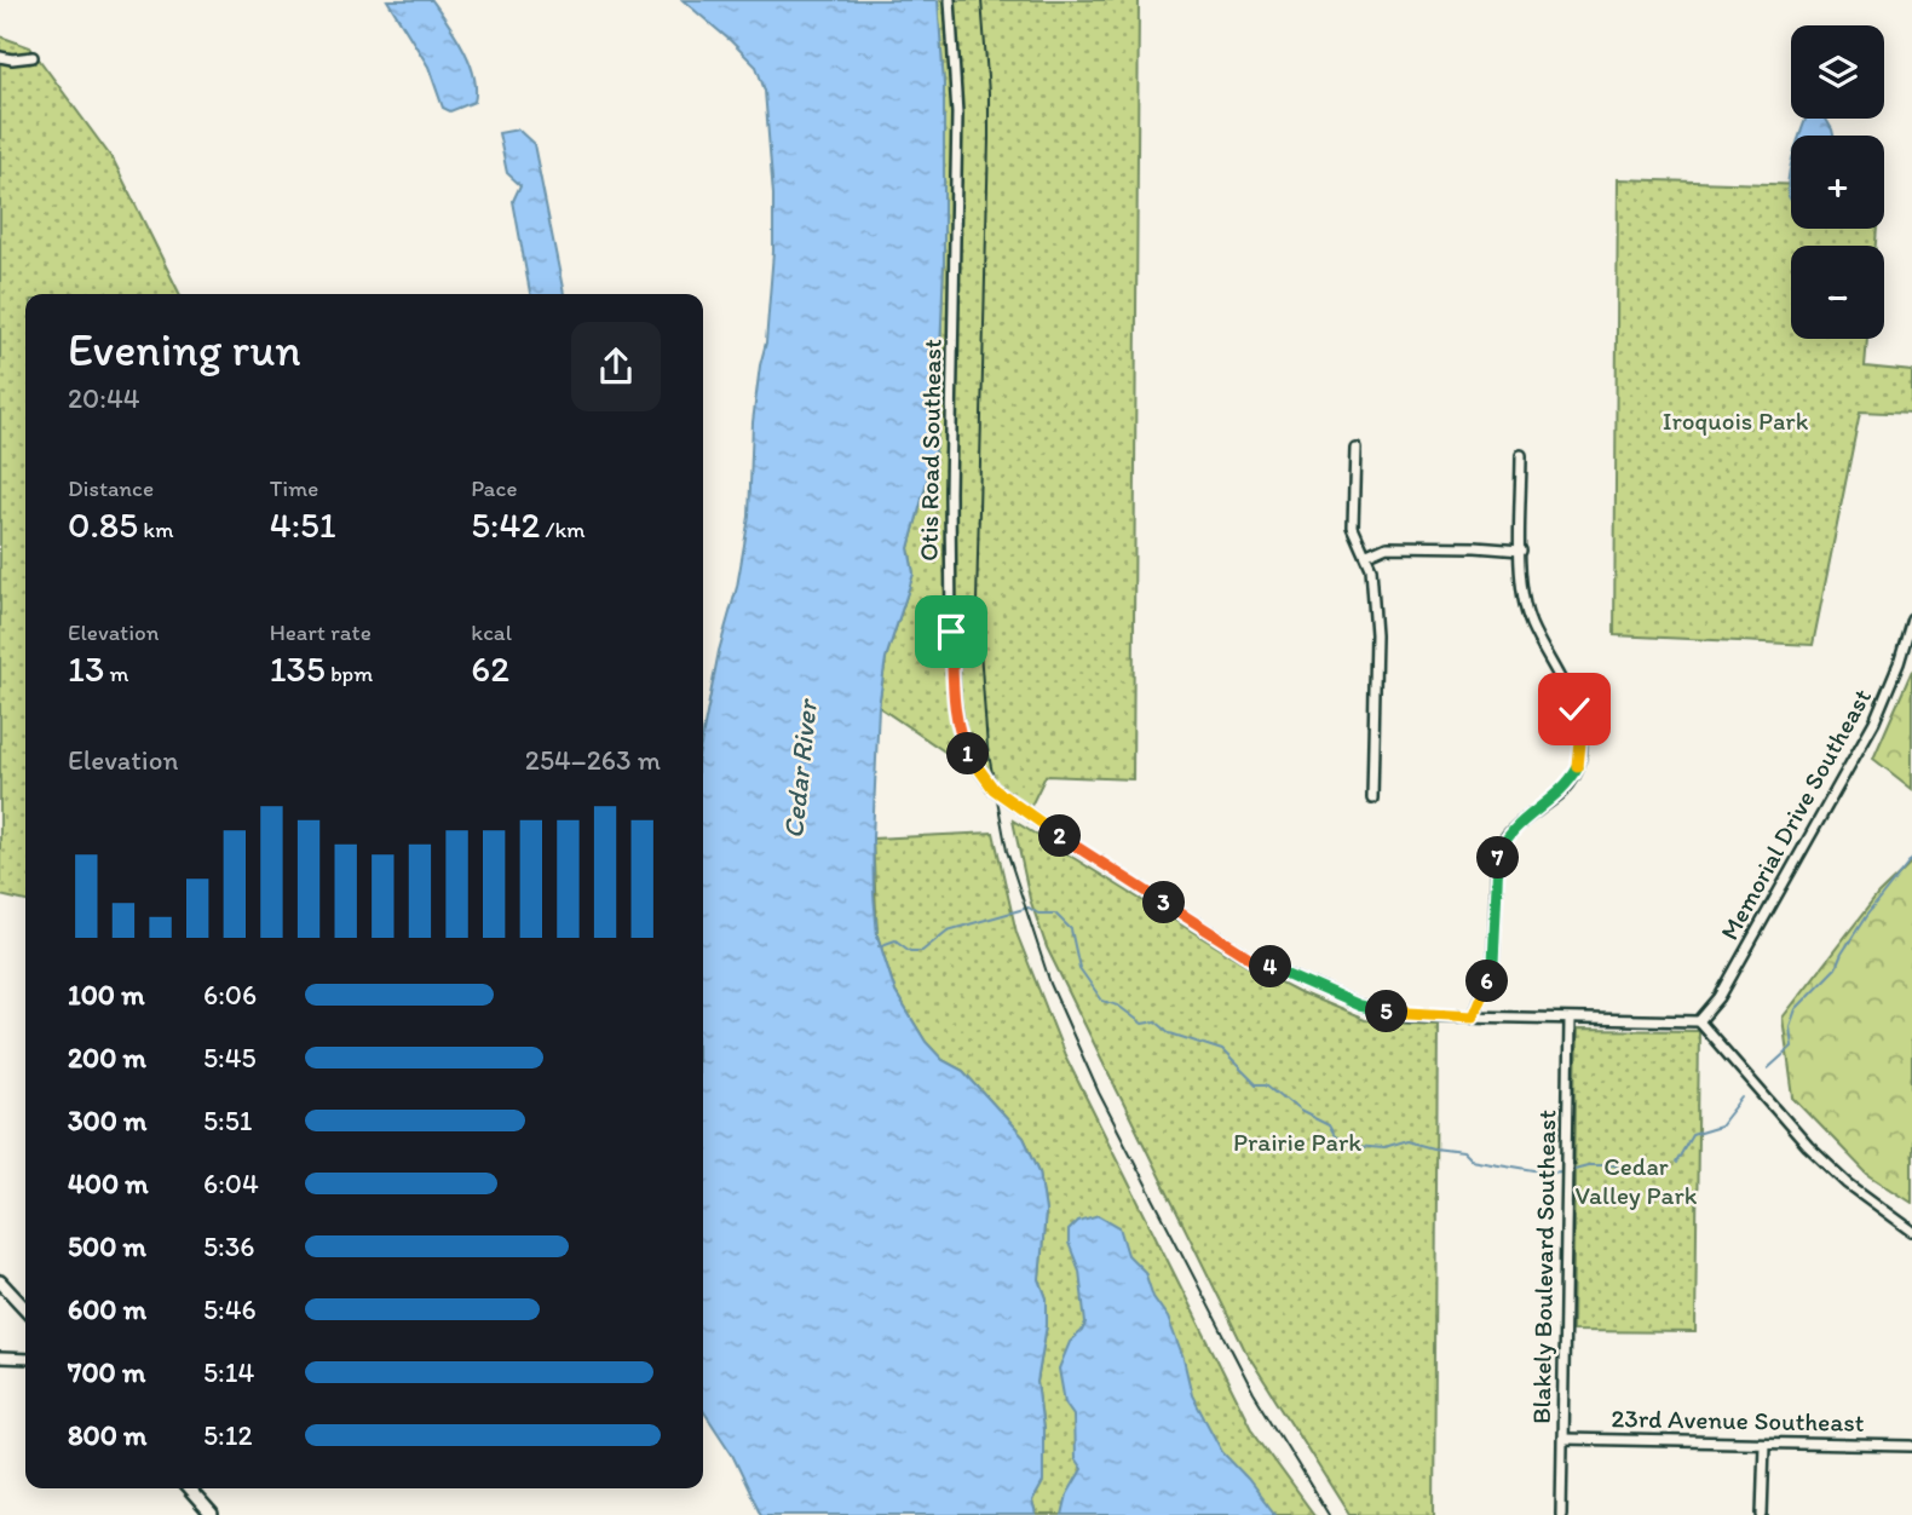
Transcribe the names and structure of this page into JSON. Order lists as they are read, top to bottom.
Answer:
{
  "streets": {
    "street": [
      "Otis Road Southeast",
      "Memorial Drive Southeast",
      "Blakely Boulevard Southeast",
      "23rd Avenue Southeast"
    ]
  },
  "crossings": [
    ["Otis Road Southeast", "Memorial Drive Southeast"],
    ["Otis Road Southeast", "Blakely Boulevard Southeast"],
    ["Blakely Boulevard Southeast", "23rd Avenue Southeast"]
  ],
  "water": ["Cedar River"],
  "parks": ["Iroquois Park", "Prairie Park", "Cedar Valley Park"],
  "page": {
    "map_buttons": ["+", "−"],
    "heading": ["Evening run", "20:44"],
    "stats": [
      ["Distance", "0.85 km"],
      ["Time", "4:51"],
      ["Pace", "5:42 /km"],
      ["Elevation", "13 m"],
      ["Heart rate", "135 bpm"],
      ["kcal", "62"]
    ],
    "chart": ["Elevation", "254–263 m"],
    "pins": [
      "1",
      "2",
      "7",
      "3",
      "4",
      "6",
      "5"
    ],
    "list": [
      {
        "name": "100 m",
        "note": "6:06"
      },
      {
        "name": "200 m",
        "note": "5:45"
      },
      {
        "name": "300 m",
        "note": "5:51"
      },
      {
        "name": "400 m",
        "note": "6:04"
      },
      {
        "name": "500 m",
        "note": "5:36"
      },
      {
        "name": "600 m",
        "note": "5:46"
      },
      {
        "name": "700 m",
        "note": "5:14"
      },
      {
        "name": "800 m",
        "note": "5:12"
      }
    ]
  }
}
